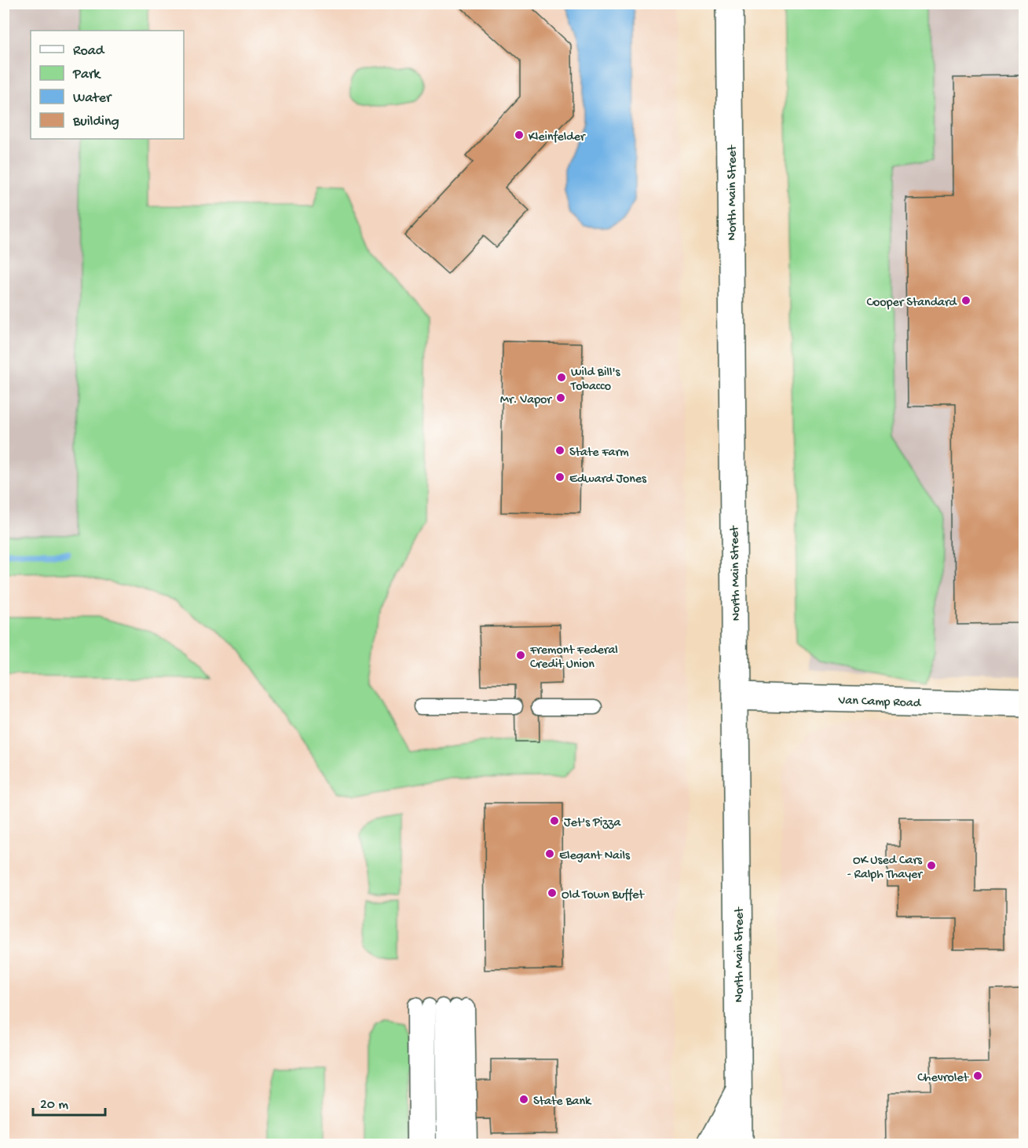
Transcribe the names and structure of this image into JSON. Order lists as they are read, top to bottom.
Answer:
{
  "streets": {
    "main road": ["North Main Street", "Van Camp Road"]
  },
  "crossings": [
    ["North Main Street", "Van Camp Road"]
  ],
  "places": [
    "Kleinfelder",
    "Cooper Standard",
    "Wild Bill's Tobacco",
    "Mr. Vapor",
    "State Farm",
    "Edward Jones",
    "Fremont Federal Credit Union",
    "Jet's Pizza",
    "Elegant Nails",
    "OK Used Cars - Ralph Thayer",
    "Old Town Buffet",
    "Chevrolet",
    "State Bank"
  ],
  "legend": [
    "Road",
    "Park",
    "Water",
    "Building"
  ],
  "scale_bar": "20 m"
}
